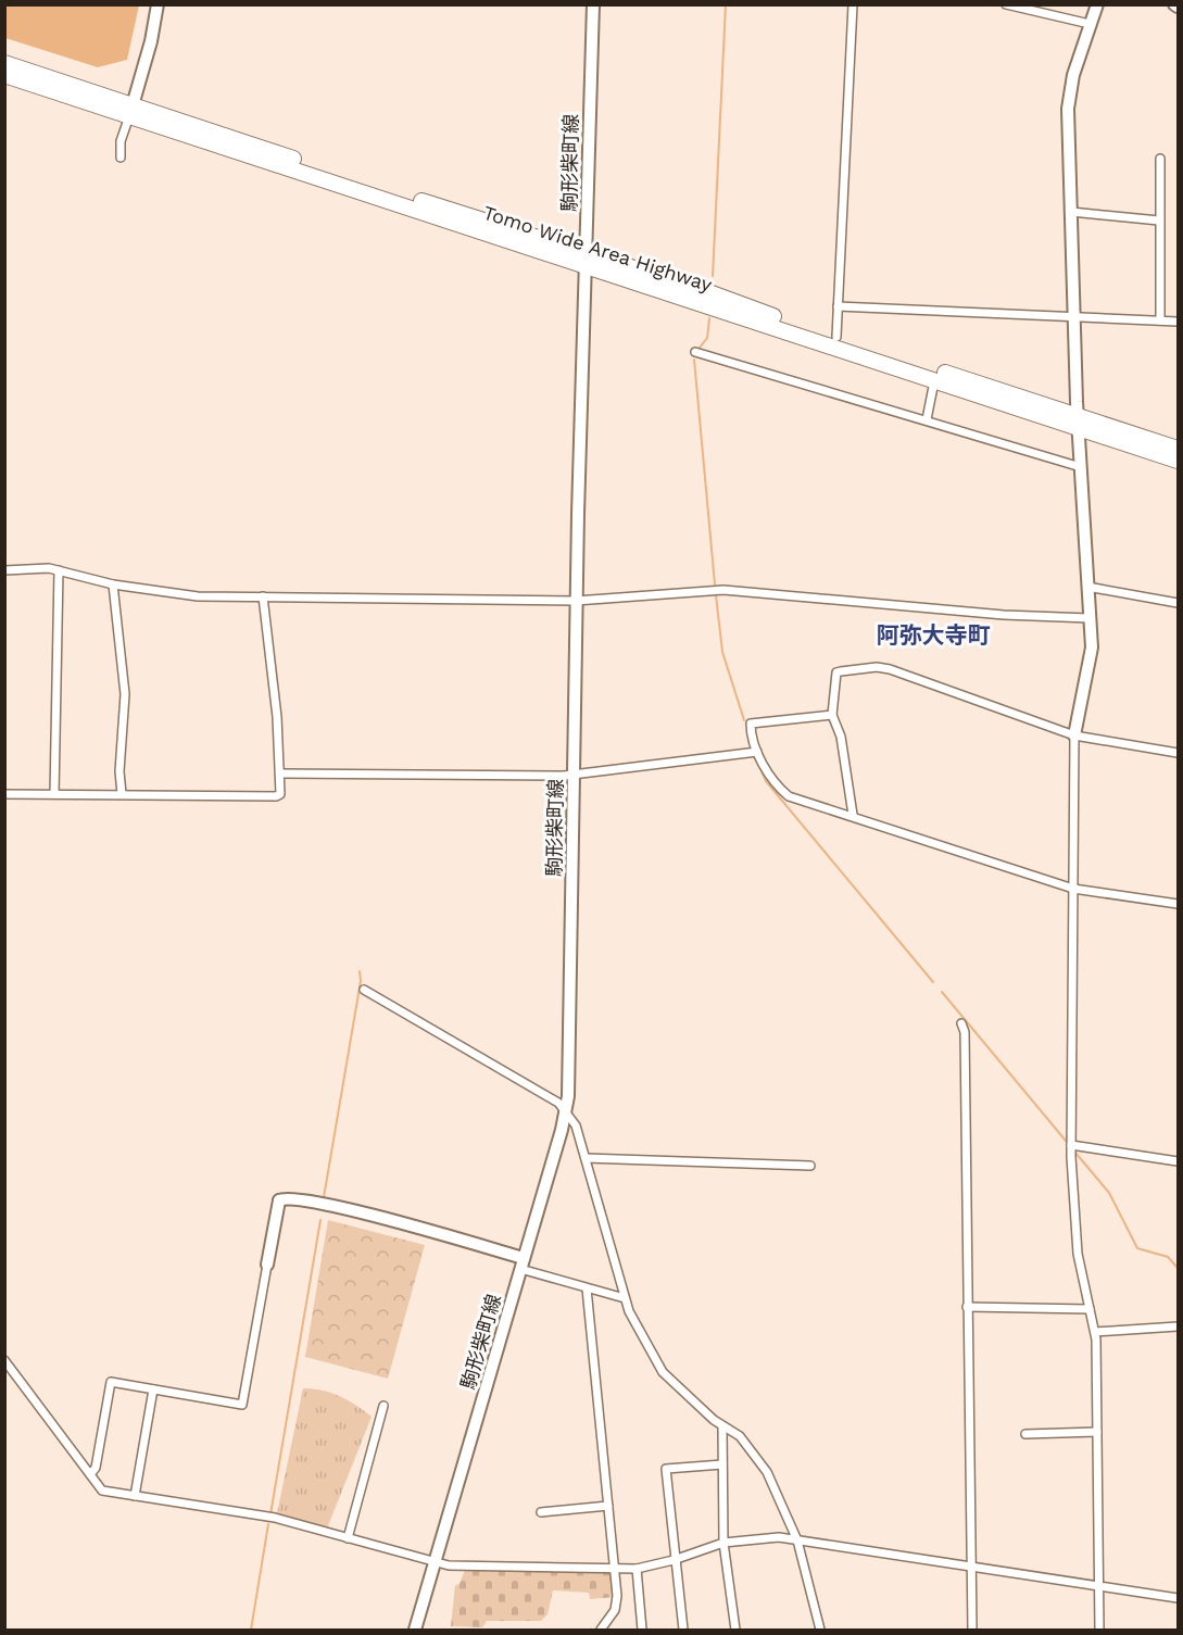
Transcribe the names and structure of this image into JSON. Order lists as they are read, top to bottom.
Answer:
{
  "streets": {
    "highway": ["Tomo Wide Area Highway"],
    "main road": ["駒形柴町線"]
  },
  "crossings": [
    ["駒形柴町線", "Tomo Wide Area Highway"]
  ],
  "districts": ["阿弥大寺町"]
}
